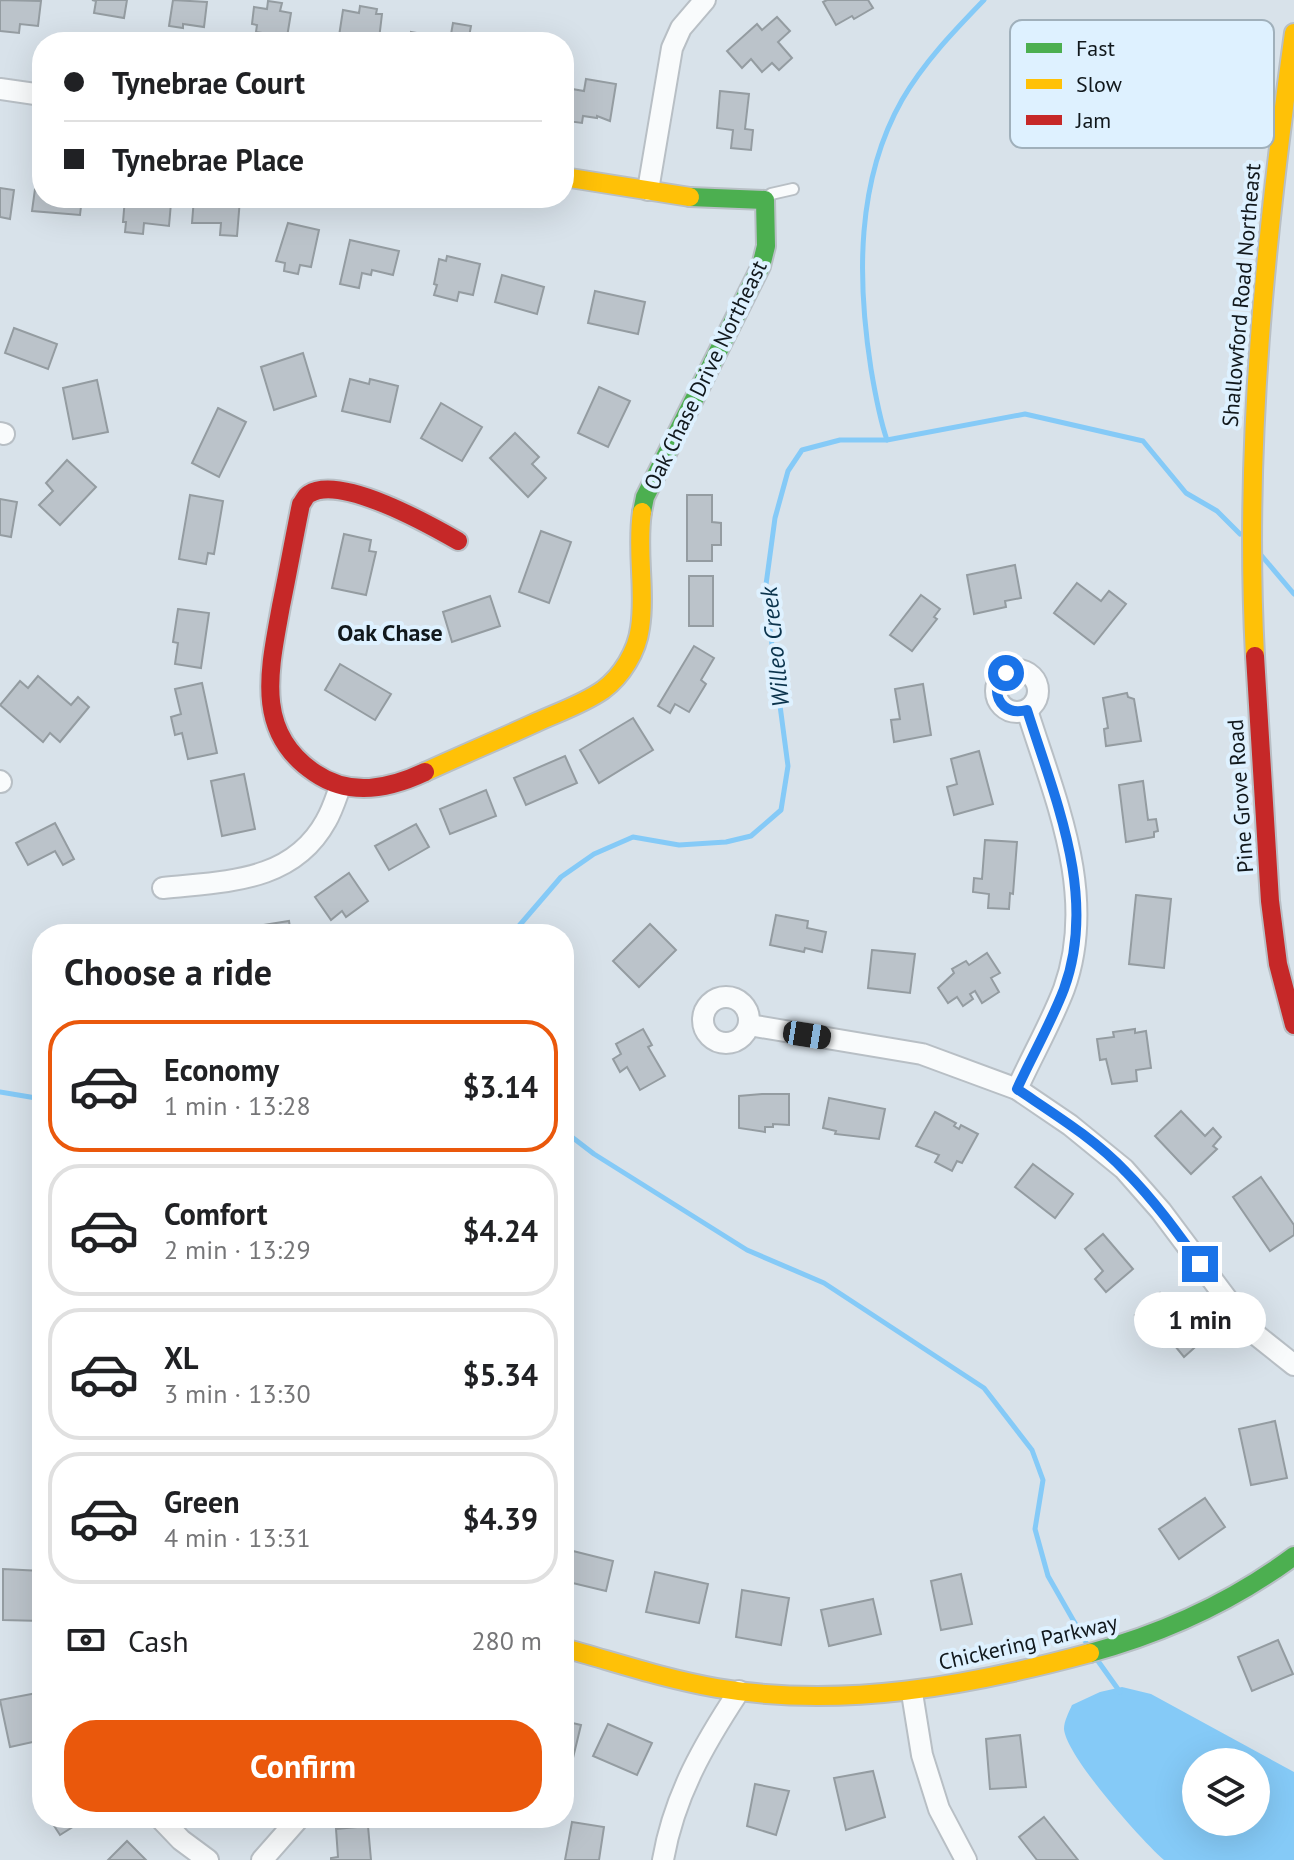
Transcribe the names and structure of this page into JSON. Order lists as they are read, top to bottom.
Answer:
{
  "streets": {
    "street": [
      "Shallowford Road Northeast",
      "Oak Chase Drive Northeast",
      "Pine Grove Road",
      "Chickering Parkway"
    ]
  },
  "crossings": [
    ["Shallowford Road Northeast", "Pine Grove Road"]
  ],
  "districts": ["Oak Chase"],
  "water": ["Willeo Creek"],
  "legend": ["Fast", "Slow", "Jam"],
  "page": {
    "banner": ["Tynebrae Court", "Tynebrae Place"],
    "heading": "Choose a ride",
    "list": [
      {
        "name": "Economy",
        "note": "1 min · 13:28",
        "value": "$3.14"
      },
      {
        "name": "Comfort",
        "note": "2 min · 13:29",
        "value": "$4.24"
      },
      {
        "name": "XL",
        "note": "3 min · 13:30",
        "value": "$5.34"
      },
      {
        "name": "Green",
        "note": "4 min · 13:31",
        "value": "$4.39"
      }
    ],
    "bubble": "1 min",
    "pay": ["Cash", "280 m"],
    "buttons": "Confirm"
  }
}
